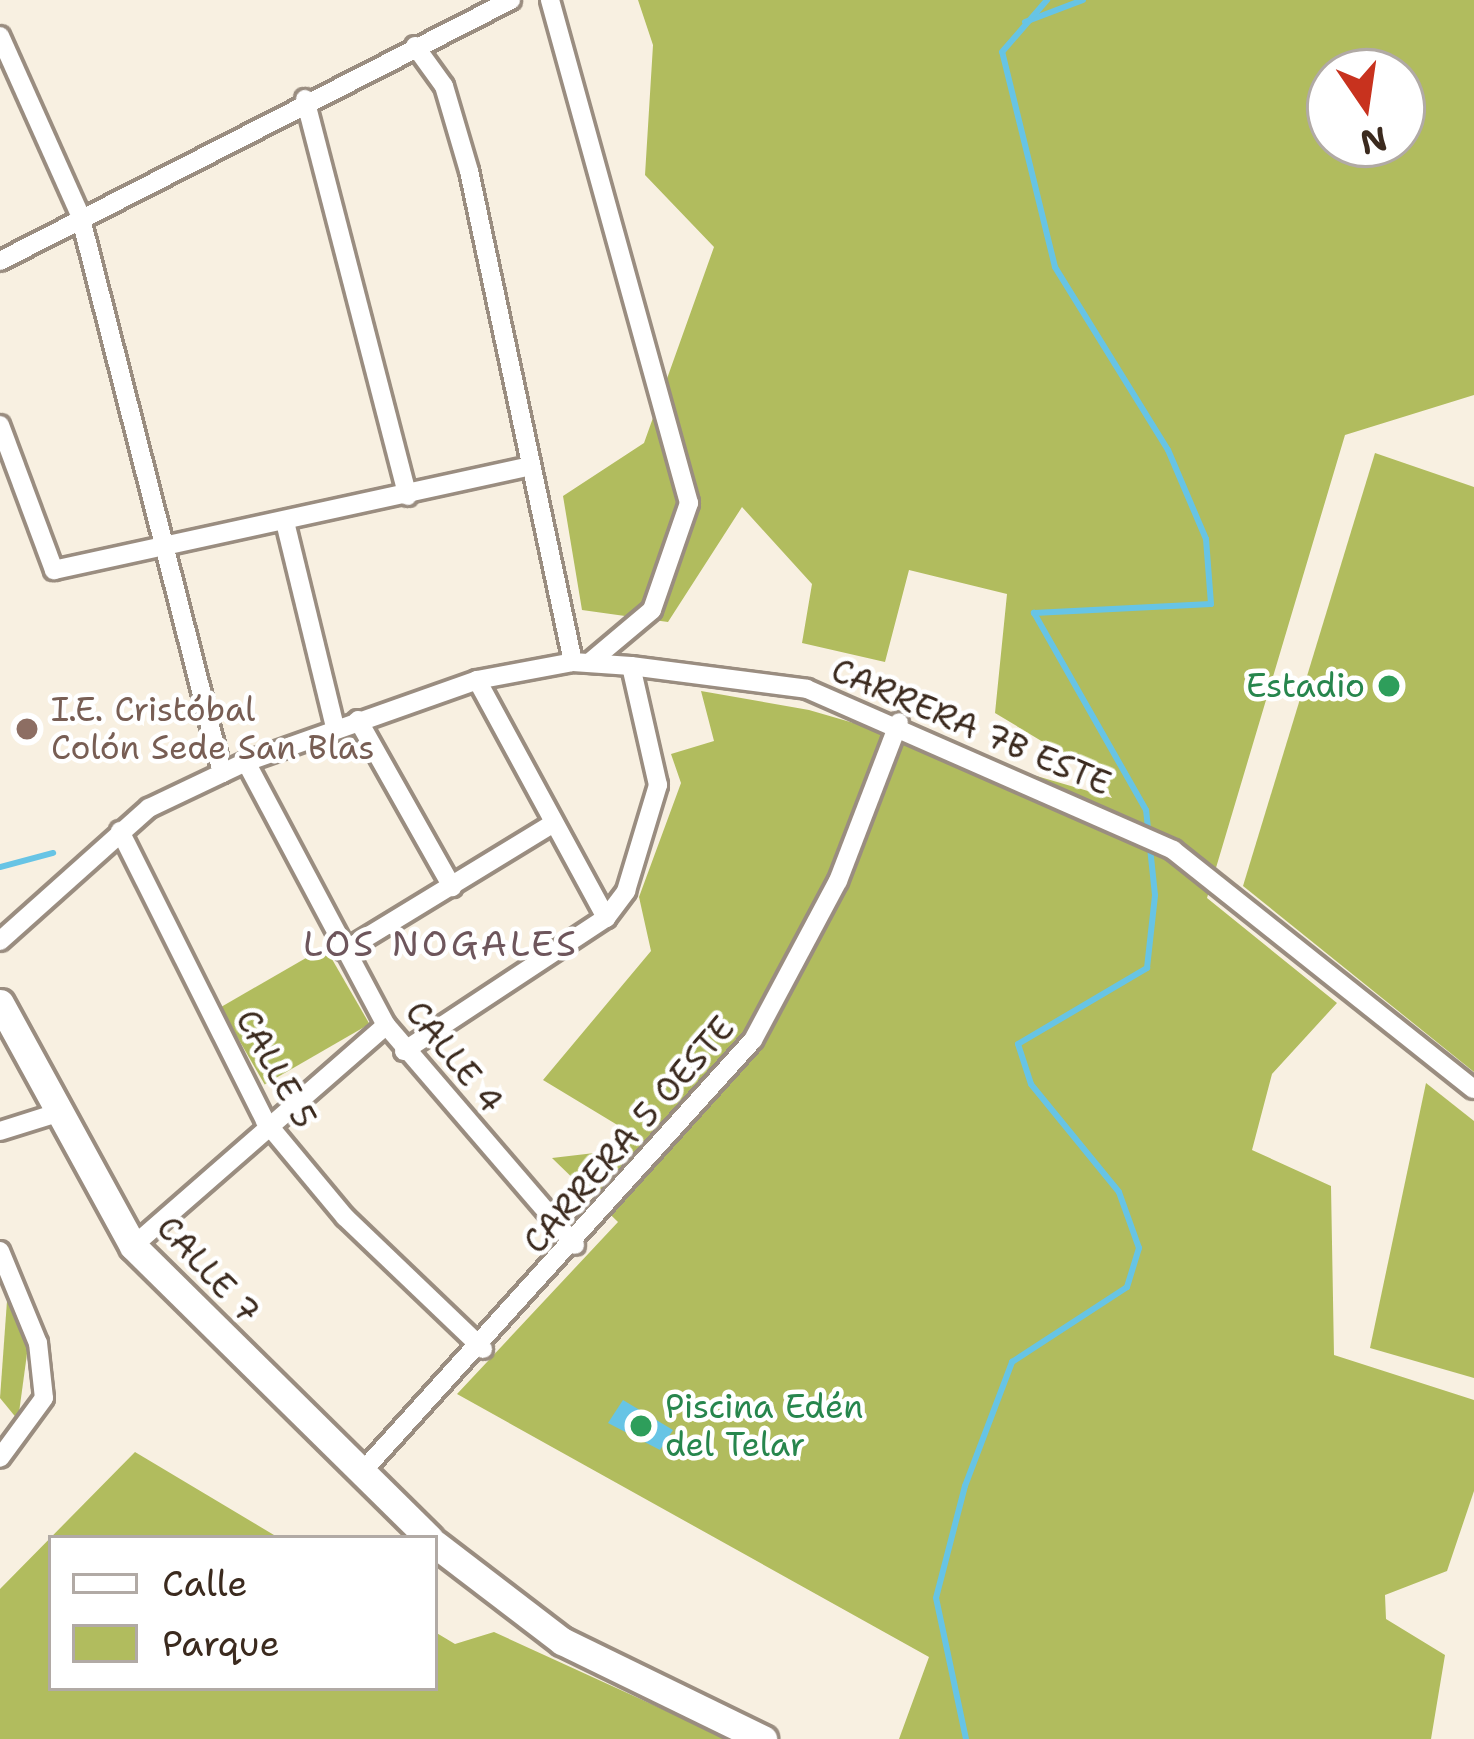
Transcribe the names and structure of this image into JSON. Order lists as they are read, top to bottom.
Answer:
{
  "streets": {
    "street": [
      "CARRERA 7B ESTE",
      "CALLE 4",
      "CALLE 5",
      "CARRERA 5 OESTE",
      "CALLE 7"
    ]
  },
  "crossings": [
    ["CARRERA 7B ESTE", "CALLE 4"],
    ["CARRERA 7B ESTE", "CALLE 5"],
    ["CARRERA 7B ESTE", "CARRERA 5 OESTE"],
    ["CALLE 4", "CARRERA 5 OESTE"],
    ["CALLE 5", "CARRERA 5 OESTE"],
    ["CARRERA 5 OESTE", "CALLE 7"]
  ],
  "districts": ["LOS NOGALES"],
  "places": ["Estadio", "I.E. Cristóbal Colón Sede San Blas", "Piscina Edén del Telar"],
  "legend": ["Calle", "Parque"],
  "north": "bottom"
}
